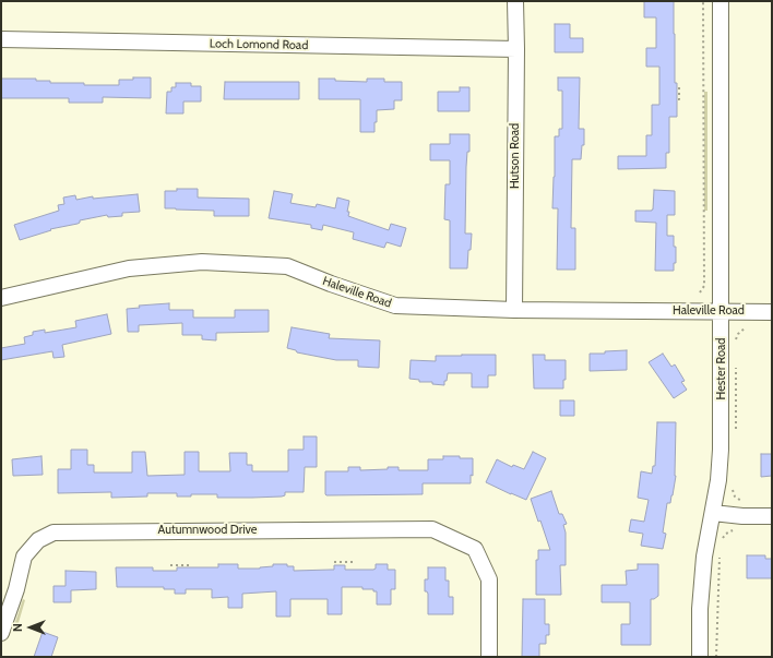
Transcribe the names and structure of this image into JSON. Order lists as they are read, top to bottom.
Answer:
{
  "streets": {
    "street": [
      "Loch Lomond Road",
      "Hutson Road",
      "Haleville Road",
      "Hester Road",
      "Autumnwood Drive"
    ]
  },
  "crossings": [
    ["Loch Lomond Road", "Hutson Road"],
    ["Hutson Road", "Haleville Road"],
    ["Haleville Road", "Hester Road"]
  ],
  "north": "left"
}
